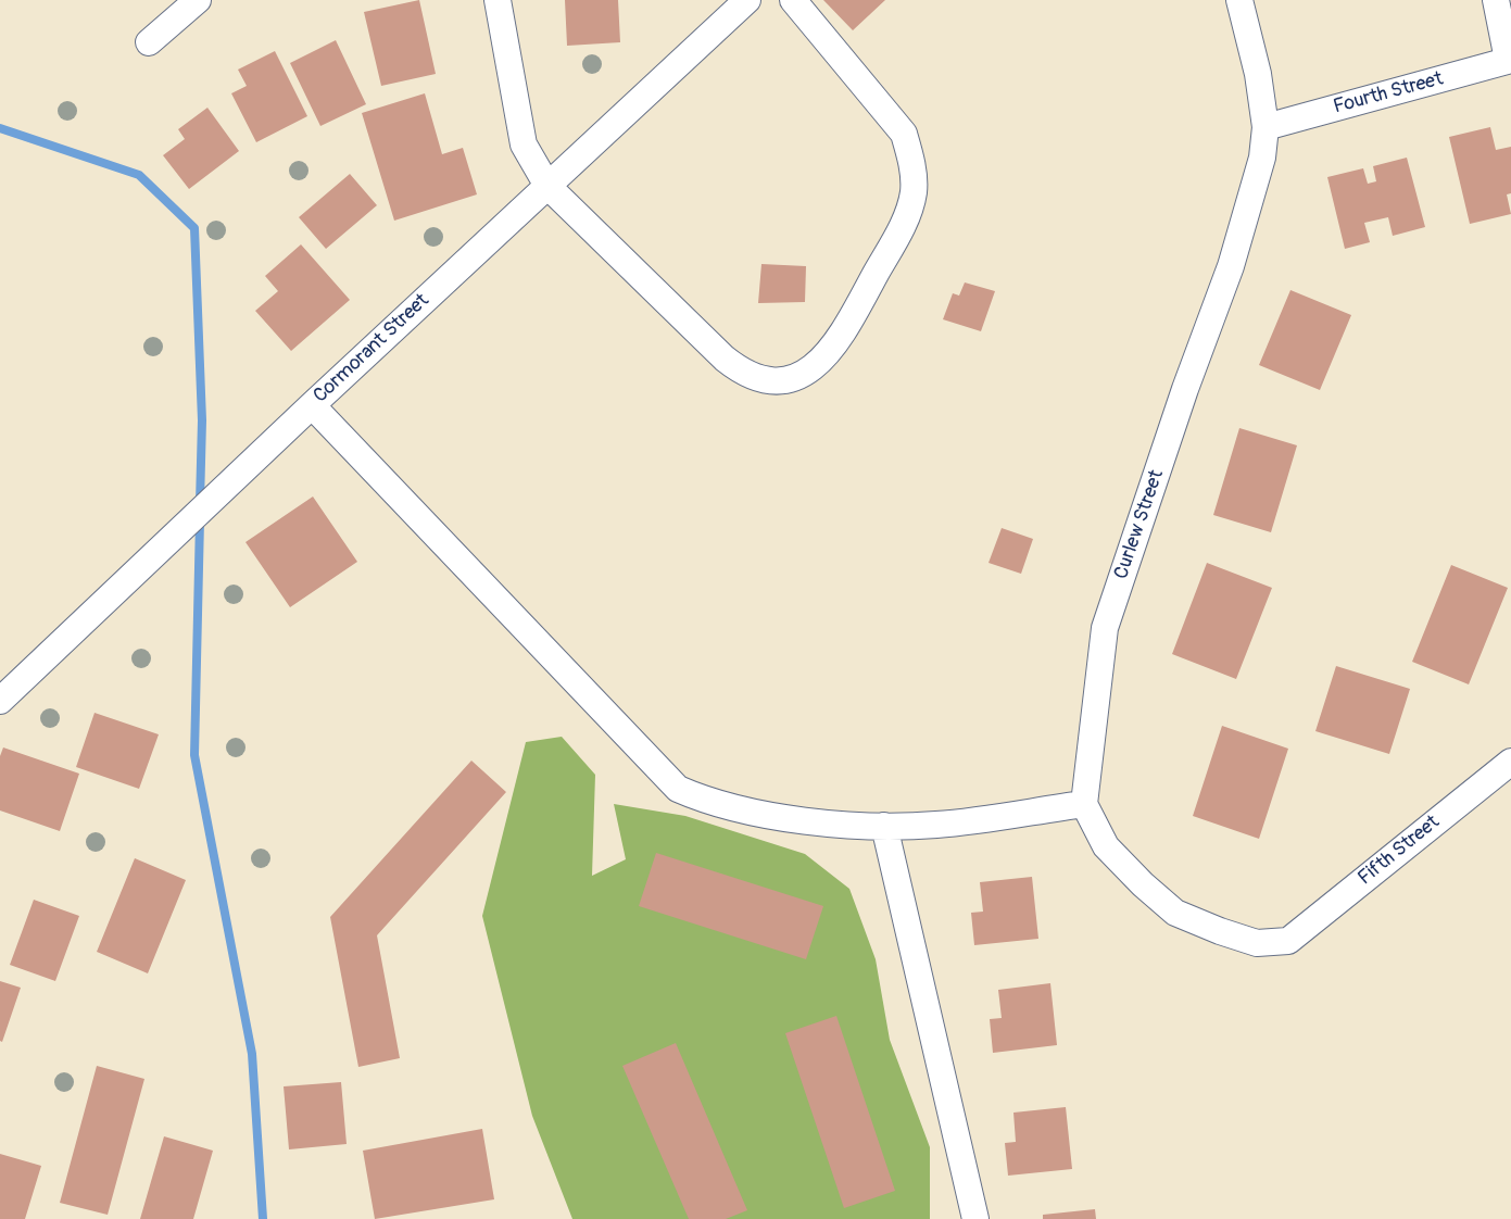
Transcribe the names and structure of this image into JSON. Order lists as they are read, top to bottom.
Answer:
{
  "streets": {
    "street": [
      "Fourth Street",
      "Cormorant Street",
      "Curlew Street",
      "Fifth Street"
    ]
  },
  "crossings": [
    ["Fourth Street", "Curlew Street"],
    ["Curlew Street", "Fifth Street"]
  ]
}
